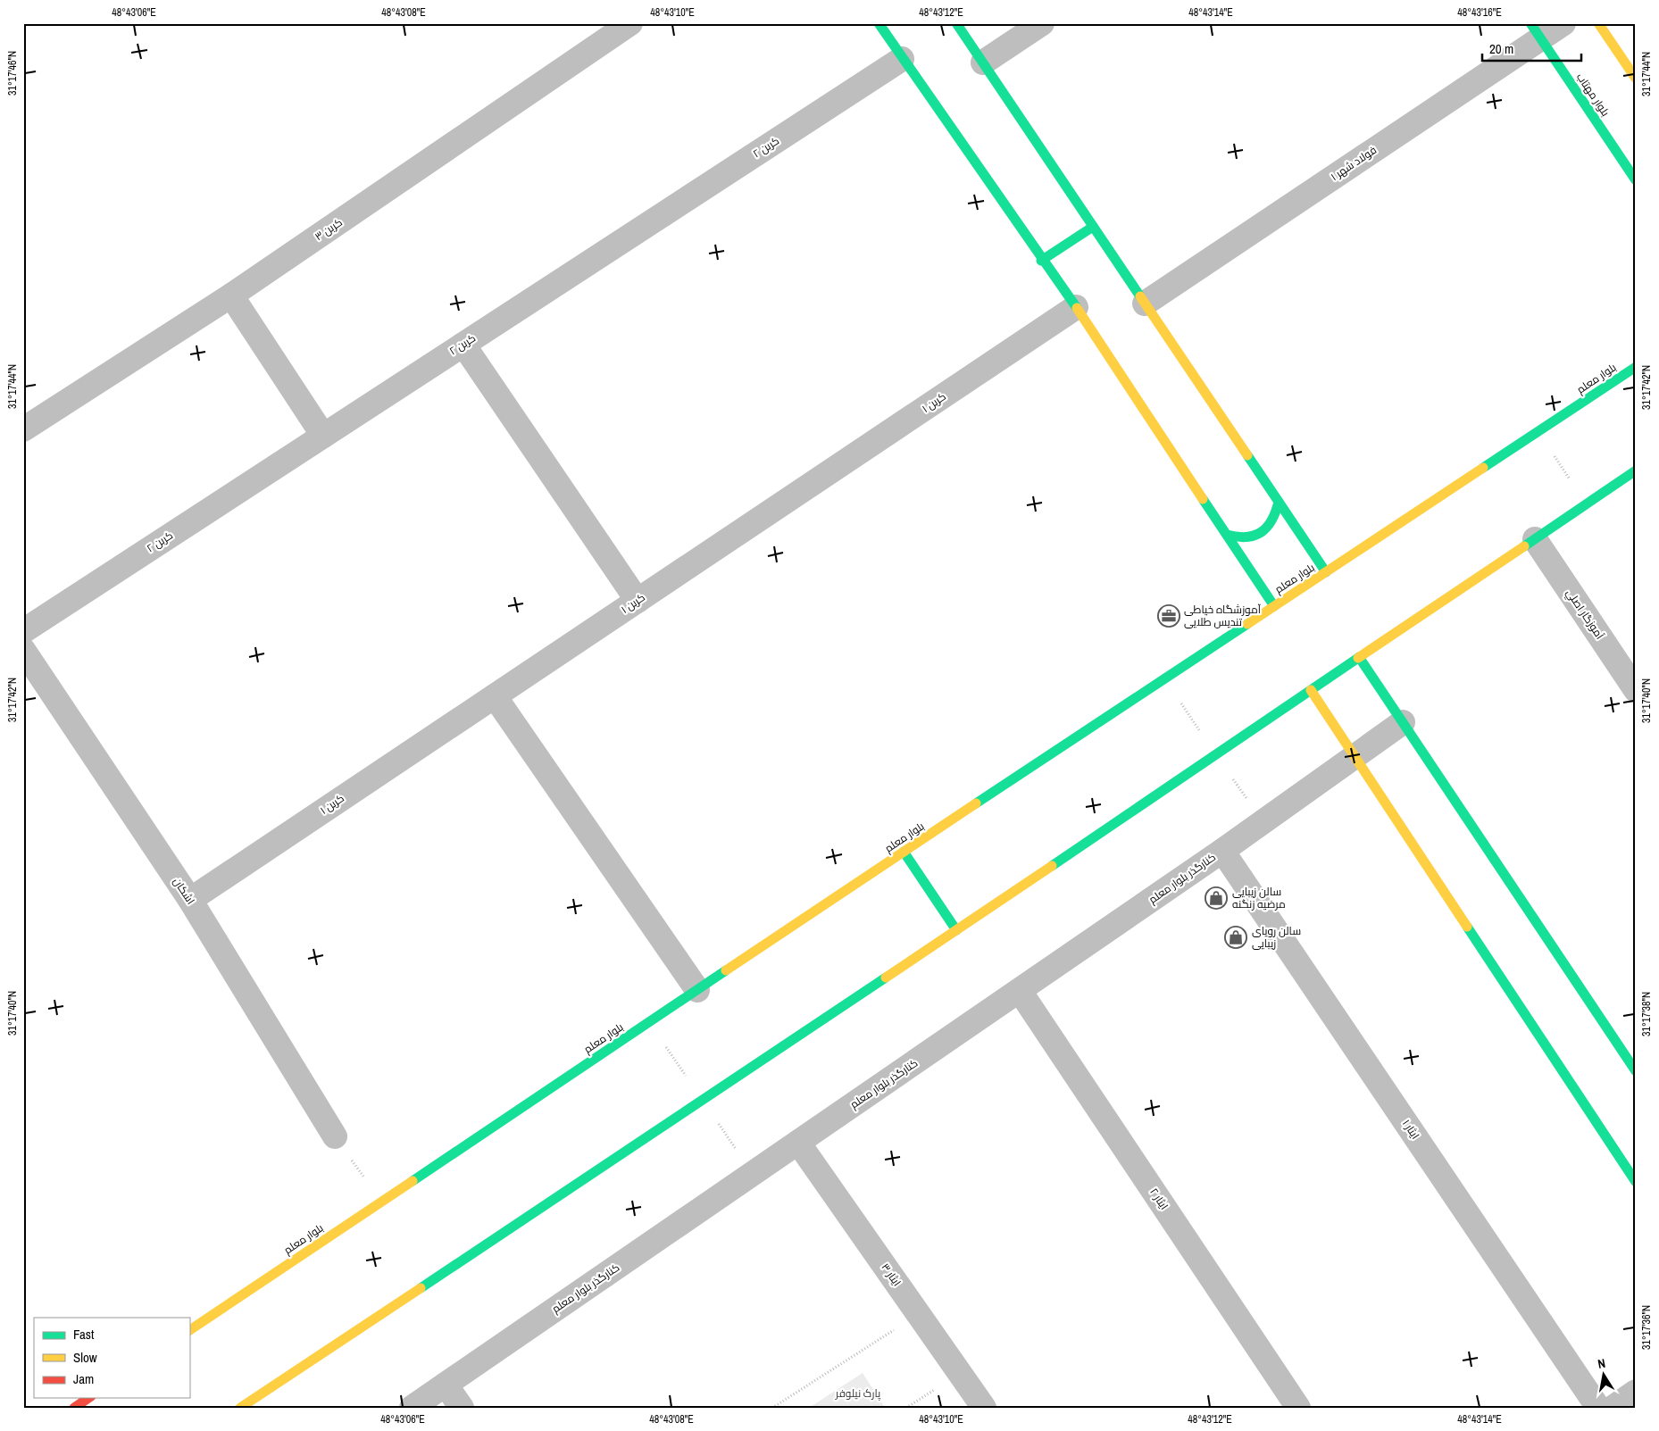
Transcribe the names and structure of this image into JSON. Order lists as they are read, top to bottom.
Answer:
{
  "streets": {
    "main road": ["بلوار مهتاب", "بلوار معلم"],
    "street": [
      "کربن ۲",
      "فولاد شهر ۱",
      "کربن ۳",
      "کربن ۱",
      "آموزگار اصلي",
      "کنارگذر بلوار معلم",
      "اشکان",
      "ایثار ۱",
      "ایثار ۲",
      "ایثار ۳"
    ]
  },
  "crossings": [
    ["بلوار مهتاب", "فولاد شهر ۱"],
    ["کربن ۱", "اشکان"],
    ["کنارگذر بلوار معلم", "ایثار ۱"],
    ["کنارگذر بلوار معلم", "ایثار ۲"],
    ["کنارگذر بلوار معلم", "ایثار ۳"]
  ],
  "parks": ["پارک نیلوفر"],
  "places": {
    "office": ["آموزشگاه خیاطی تندیس طلایی"],
    "shop": ["سالن زیبایی مرضیه زنگنه", "سالن رویای زیبایی"]
  },
  "legend": ["Fast", "Slow", "Jam"],
  "scale_bar": "20 m",
  "north": "top",
  "coordinates": [
    "48°43'06\"E",
    "48°43'08\"E",
    "48°43'10\"E",
    "48°43'12\"E",
    "48°43'14\"E",
    "48°43'16\"E",
    "31°17'46\"N",
    "31°17'44\"N",
    "31°17'42\"N",
    "31°17'40\"N",
    "31°17'38\"N",
    "31°17'36\"N"
  ]
}
